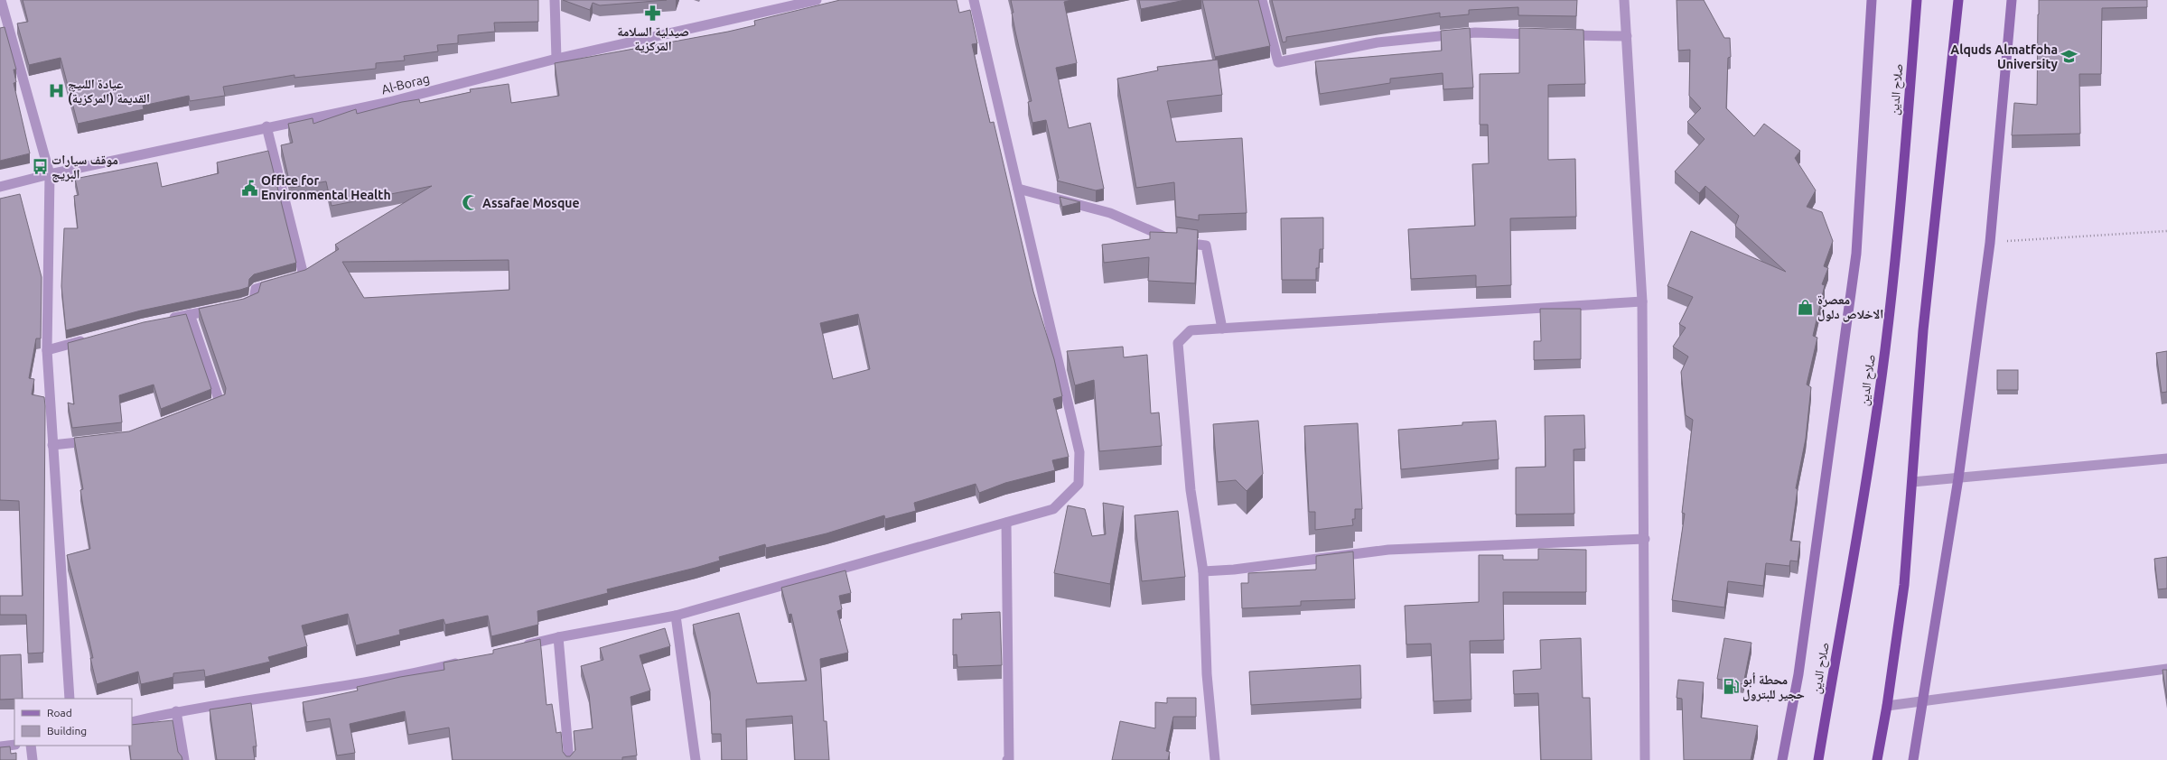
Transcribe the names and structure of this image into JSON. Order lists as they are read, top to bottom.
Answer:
{
  "streets": {
    "highway": ["صلاح الدين"],
    "street": ["Al-Borag"]
  },
  "places": {
    "pharmacy": ["صيدلية السلامة المركزية"],
    "school or university": ["Alquds Almatfoha University"],
    "hospital": ["عيادة اللىيج القديمة (المركزية)"],
    "bus stop": ["موقف سيارات البريج"],
    "public building": ["Office for Environmental Health"],
    "mosque": ["Assafae Mosque"],
    "shop": ["معصرة الاخلاص دلول"],
    "fuel station": ["محطة أبو حجير للبترول"]
  },
  "legend": ["Road", "Building"]
}
